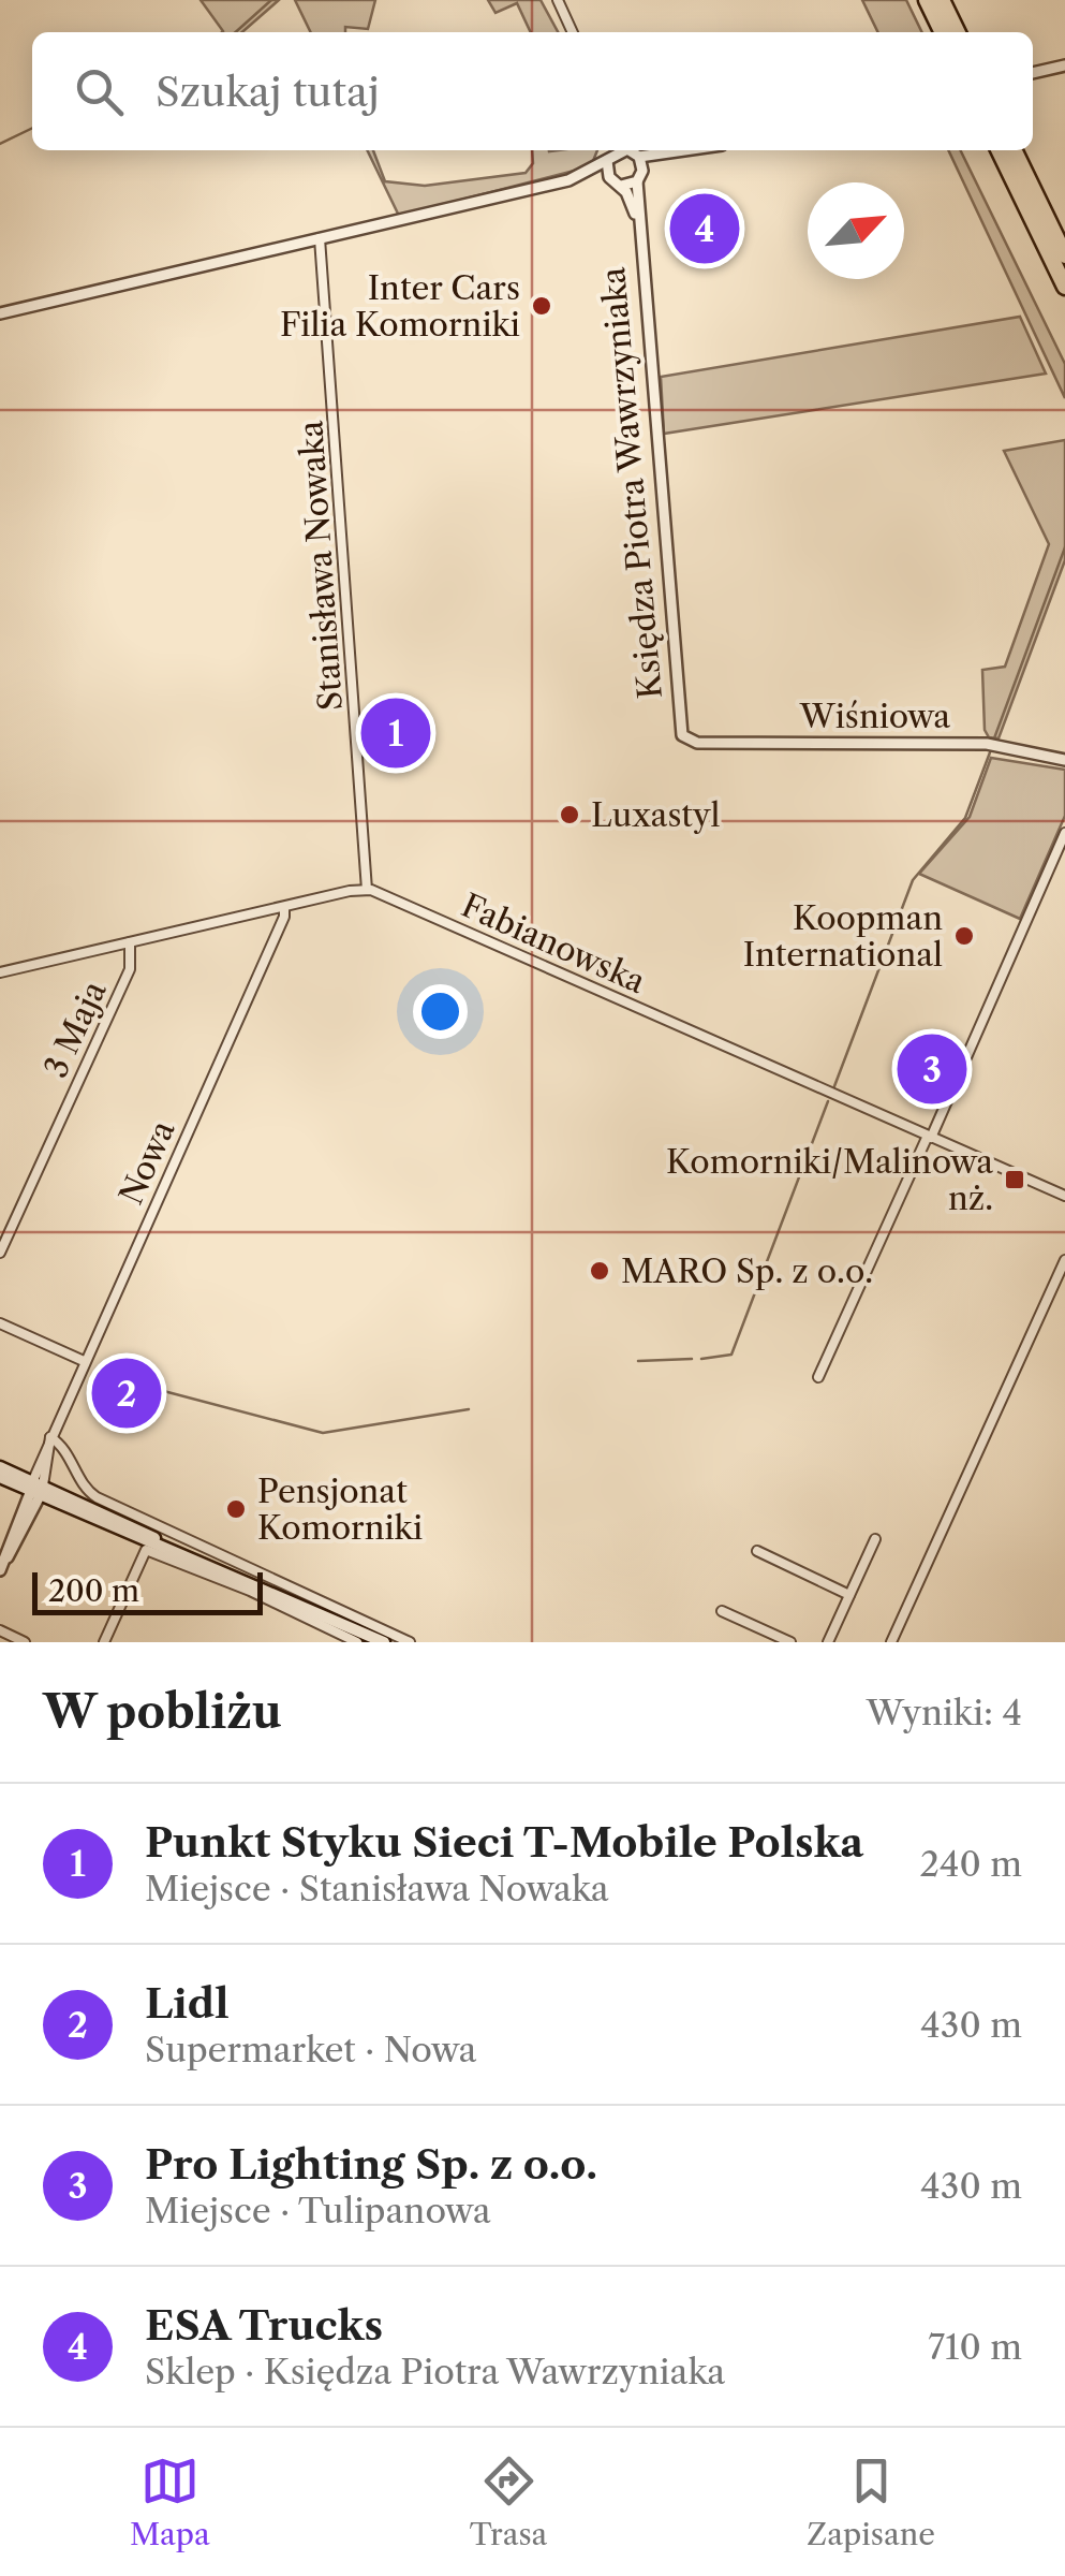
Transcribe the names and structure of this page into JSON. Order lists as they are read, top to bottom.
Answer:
{
  "streets": {
    "street": [
      "Księdza Piotra Wawrzyniaka",
      "Stanisława Nowaka",
      "Wiśniowa",
      "Fabianowska",
      "3 Maja",
      "Nowa"
    ]
  },
  "crossings": [
    ["Księdza Piotra Wawrzyniaka", "Wiśniowa"],
    ["Stanisława Nowaka", "Fabianowska"]
  ],
  "places": {
    "other": [
      "Inter Cars Filia Komorniki",
      "Luxastyl",
      "Koopman International",
      "MARO Sp. z o.o.",
      "Pensjonat Komorniki"
    ],
    "transit": ["Komorniki/Malinowa nż."]
  },
  "scale_bar": "200 m",
  "north": "top right",
  "page": {
    "search": "Szukaj tutaj",
    "pins": [
      "4",
      "1",
      "3",
      "2"
    ],
    "scale": "200 m",
    "heading": ["W pobliżu", "Wyniki: 4"],
    "list": [
      {
        "mark": "1",
        "name": "Punkt Styku Sieci T-Mobile Polska",
        "note": "Miejsce · Stanisława Nowaka",
        "value": "240 m"
      },
      {
        "mark": "2",
        "name": "Lidl",
        "note": "Supermarket · Nowa",
        "value": "430 m"
      },
      {
        "mark": "3",
        "name": "Pro Lighting Sp. z o.o.",
        "note": "Miejsce · Tulipanowa",
        "value": "430 m"
      },
      {
        "mark": "4",
        "name": "ESA Trucks",
        "note": "Sklep · Księdza Piotra Wawrzyniaka",
        "value": "710 m"
      }
    ],
    "nav": ["Mapa", "Trasa", "Zapisane"]
  }
}
